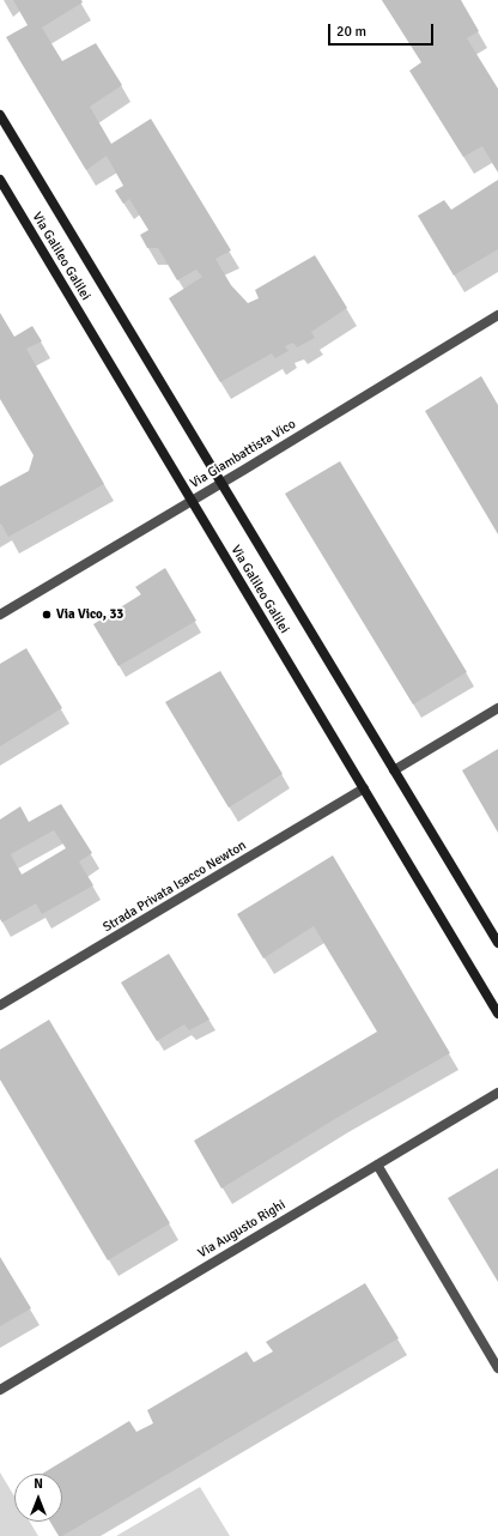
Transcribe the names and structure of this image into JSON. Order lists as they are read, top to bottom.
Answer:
{
  "streets": {
    "street": [
      "Via Galileo Galilei",
      "Via Giambattista Vico",
      "Strada Privata Isacco Newton",
      "Via Augusto Righi"
    ]
  },
  "crossings": [
    ["Via Galileo Galilei", "Via Giambattista Vico"],
    ["Via Galileo Galilei", "Strada Privata Isacco Newton"]
  ],
  "places": ["Via Vico, 33"],
  "scale_bar": "20 m",
  "north": "top"
}
